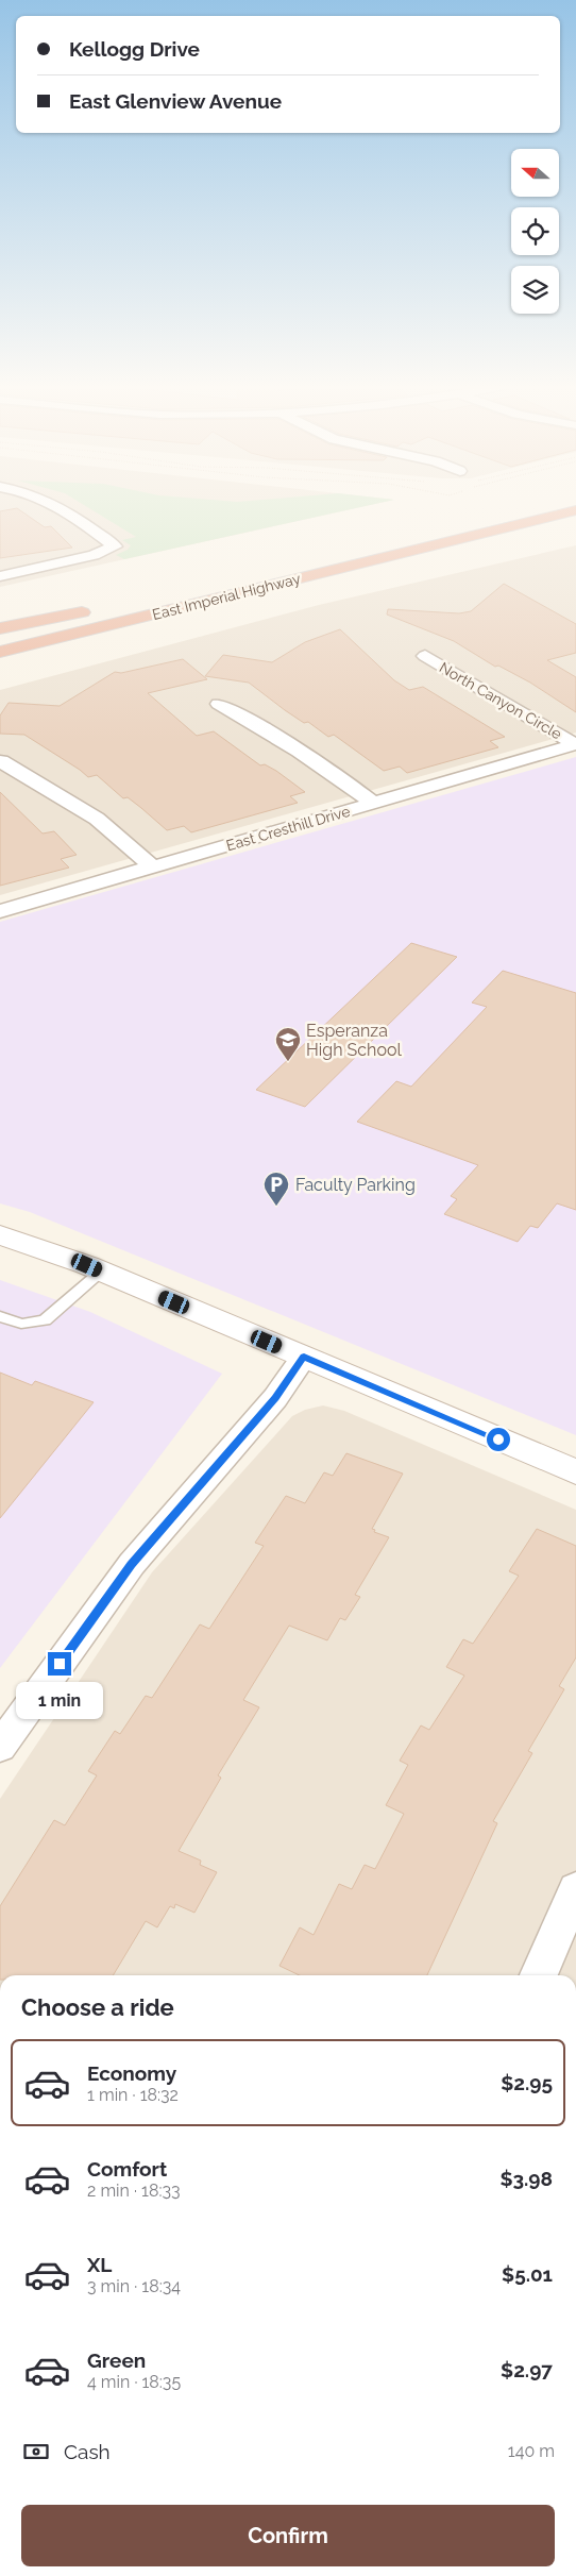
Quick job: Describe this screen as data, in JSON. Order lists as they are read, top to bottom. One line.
{"streets":{"highway":["East Imperial Highway"],"street":["North Canyon Circle","East Cresthill Drive"]},"crossings":[["North Canyon Circle","East Cresthill Drive"]],"places":{"school or university":["Esperanza High School"],"parking":["Faculty Parking"]},"north":"left","page":{"banner":["Kellogg Drive","East Glenview Avenue"],"bubble":"1 min","heading":"Choose a ride","list":[{"name":"Economy","note":"1 min · 18:32","value":"$2.95"},{"name":"Comfort","note":"2 min · 18:33","value":"$3.98"},{"name":"XL","note":"3 min · 18:34","value":"$5.01"},{"name":"Green","note":"4 min · 18:35","value":"$2.97"}],"pay":["Cash","140 m"],"buttons":"Confirm"}}
